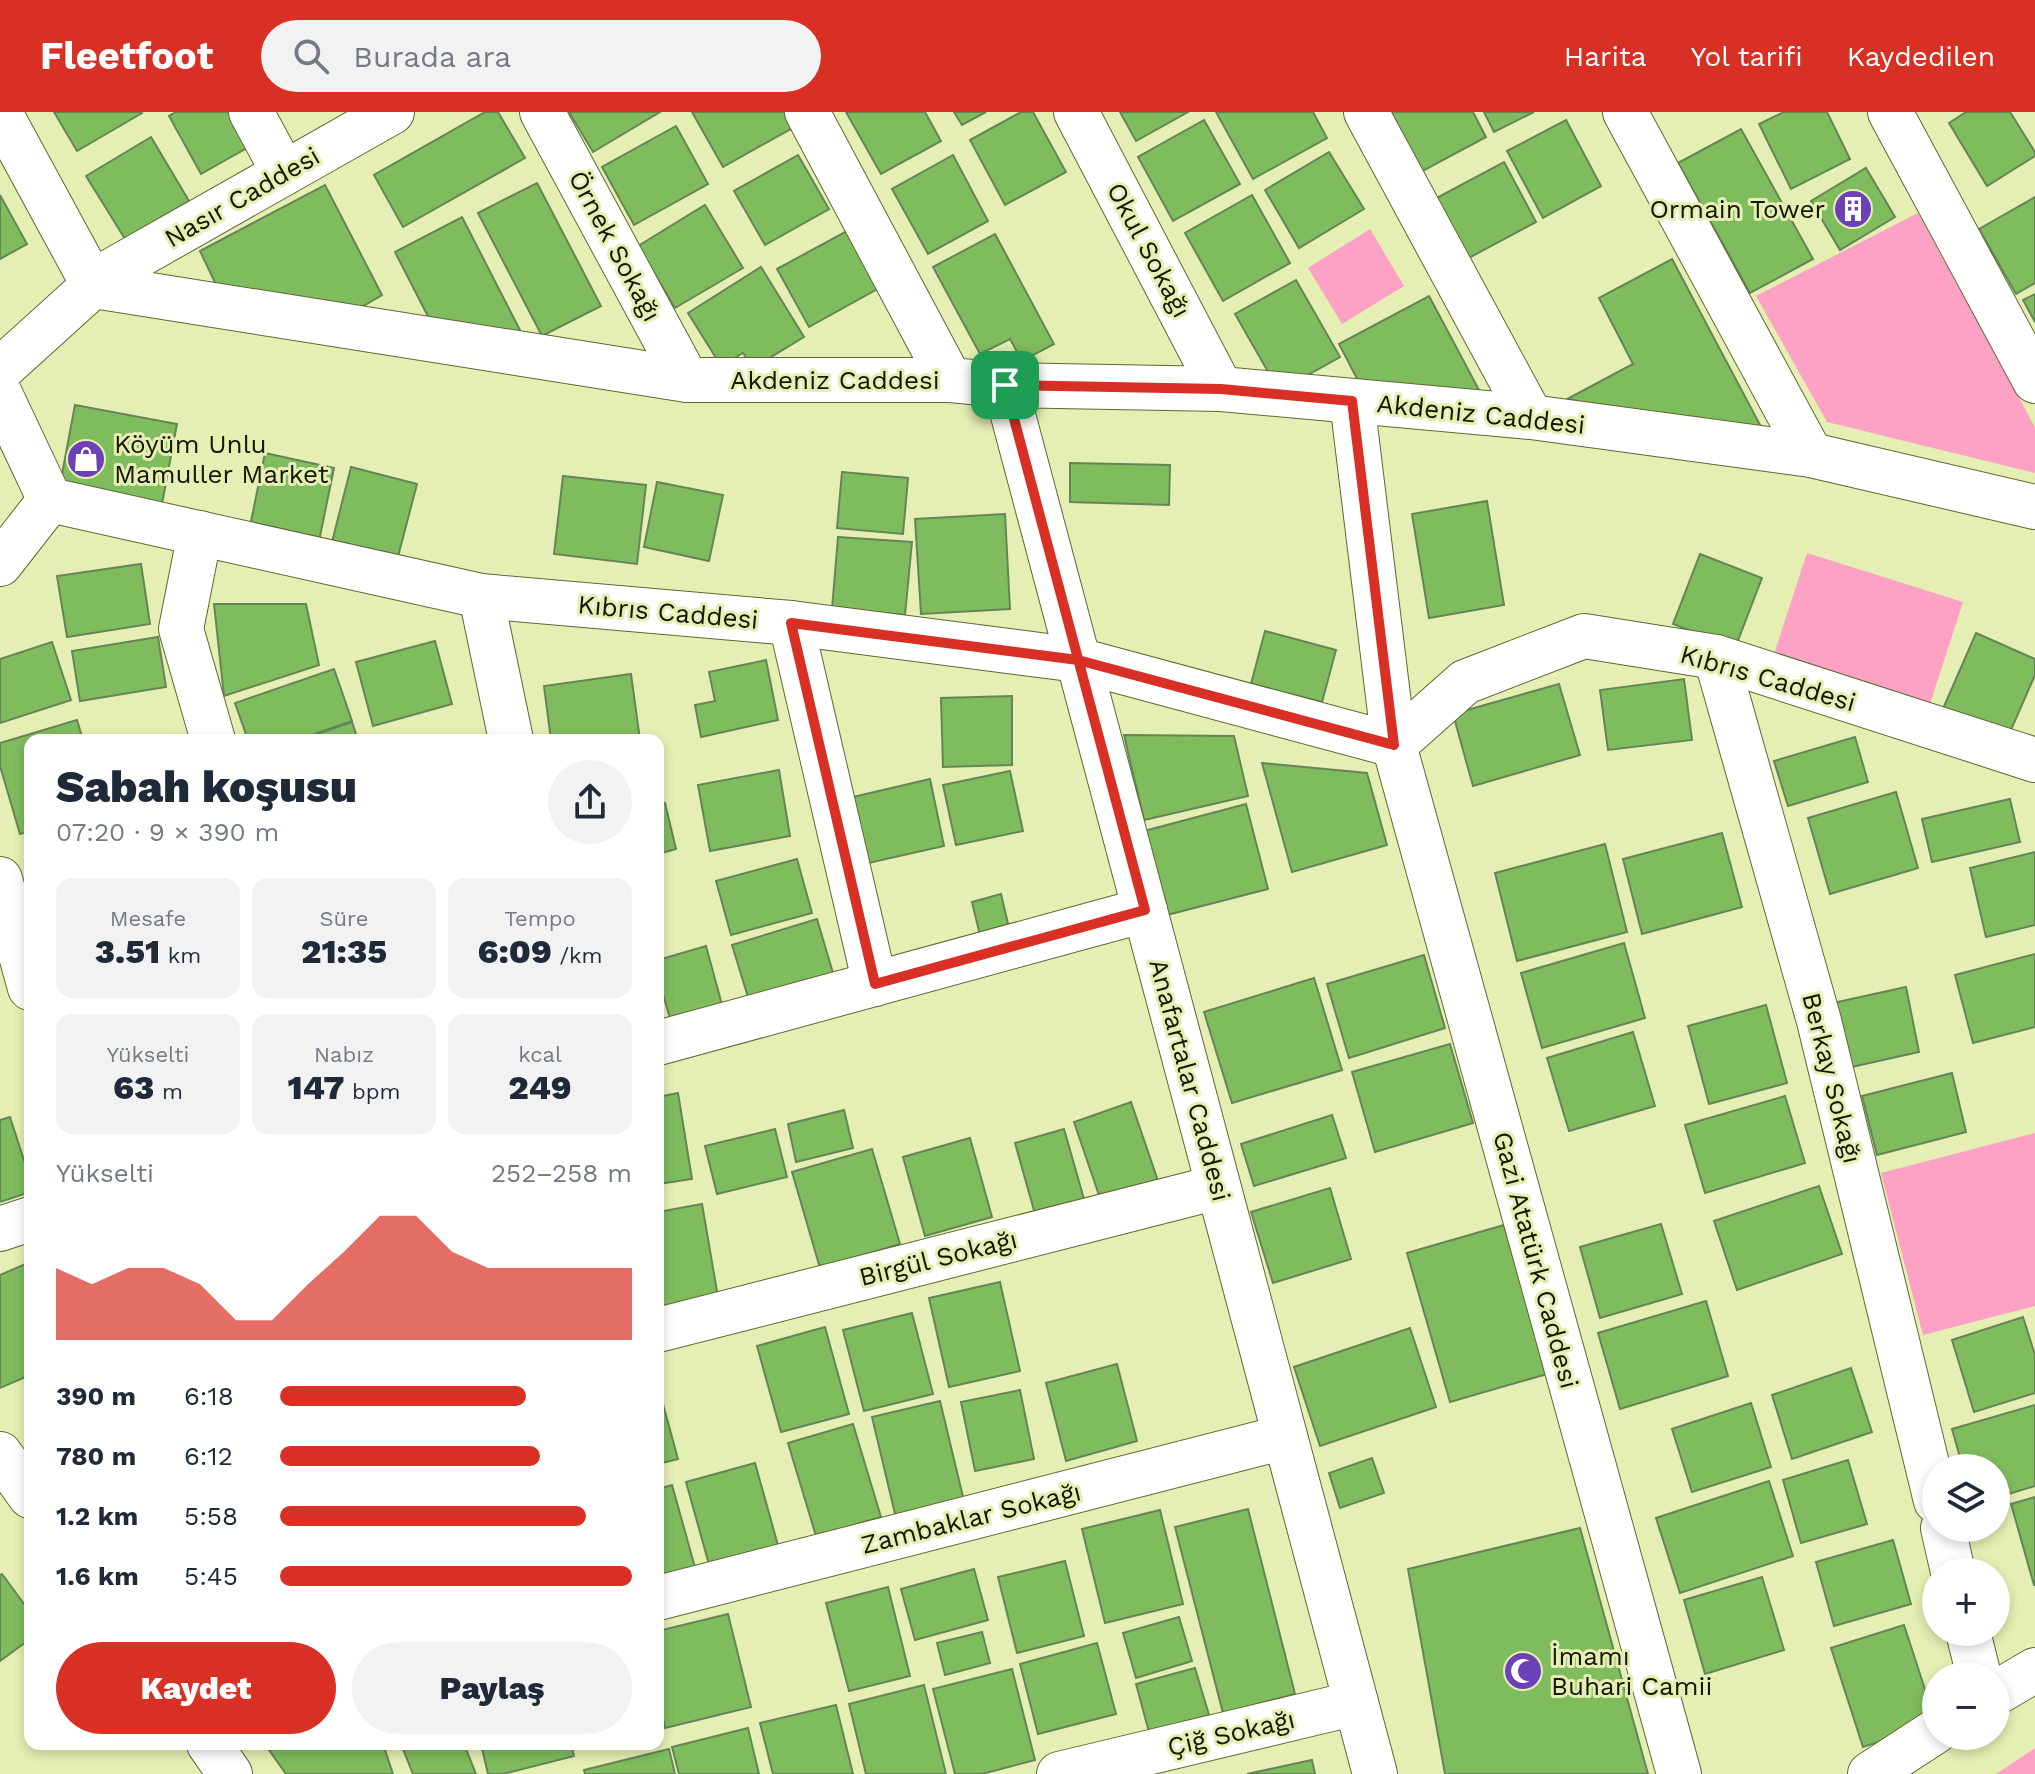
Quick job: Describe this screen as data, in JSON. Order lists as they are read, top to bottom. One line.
{"streets":{"street":["Nasır Caddesi","Örnek Sokağı","Okul Sokağı","Akdeniz Caddesi","Kıbrıs Caddesi","Berkay Sokağı","Anafartalar Caddesi","Birgül Sokağı","Gazi Atatürk Caddesi","Zambaklar Sokağı","Çiğ Sokağı"]},"crossings":[["Nasır Caddesi","Akdeniz Caddesi"],["Örnek Sokağı","Akdeniz Caddesi"],["Okul Sokağı","Akdeniz Caddesi"],["Akdeniz Caddesi","Anafartalar Caddesi"],["Akdeniz Caddesi","Gazi Atatürk Caddesi"],["Kıbrıs Caddesi","Berkay Sokağı"],["Kıbrıs Caddesi","Anafartalar Caddesi"],["Kıbrıs Caddesi","Gazi Atatürk Caddesi"],["Anafartalar Caddesi","Birgül Sokağı"],["Anafartalar Caddesi","Zambaklar Sokağı"],["Anafartalar Caddesi","Çiğ Sokağı"]],"places":{"building":["Ormain Tower"],"shop":["Köyüm Unlu Mamuller Market"],"mosque":["İmamı Buhari Camii"]},"page":{"header":"Fleetfoot","search":"Burada ara","nav":["Harita","Yol tarifi","Kaydedilen"],"heading":["Sabah koşusu","07:20 · 9 × 390 m"],"stats":[["Mesafe","3.51 km"],["Süre","21:35"],["Tempo","6:09 /km"],["Yükselti","63 m"],["Nabız","147 bpm"],["kcal","249"]],"chart":["Yükselti","252–258 m"],"list":[{"name":"390 m","note":"6:18"},{"name":"780 m","note":"6:12"},{"name":"1.2 km","note":"5:58"},{"name":"1.6 km","note":"5:45"}],"map_buttons":["+","−"],"buttons":["Kaydet","Paylaş"]}}
